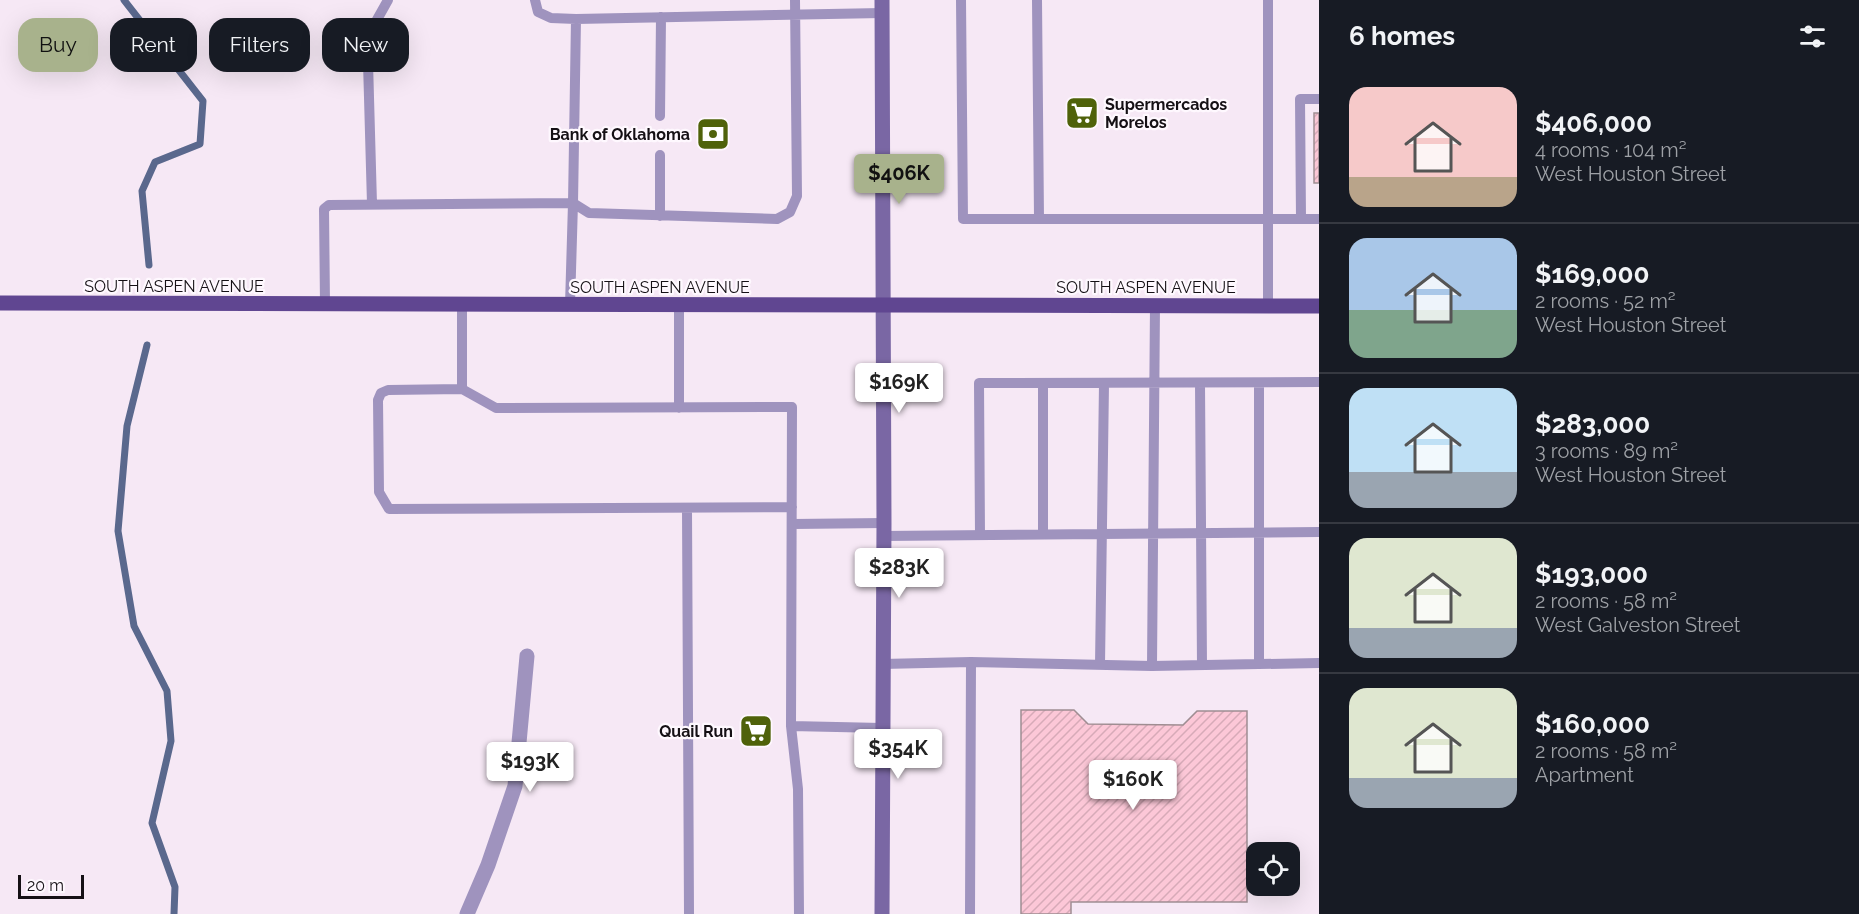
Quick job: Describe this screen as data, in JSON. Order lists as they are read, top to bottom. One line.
{"streets":{"main road":["SOUTH ASPEN AVENUE"]},"places":{"supermarket":["Supermercados Morelos","Quail Run"],"bank":["Bank of Oklahoma"]},"scale_bar":"20 m","page":{"heading":"6 homes","chip":["Buy","Rent","Filters","New"],"list":[{"name":"$406,000","note":"4 rooms · 104 m² · West Houston Street"},{"name":"$169,000","note":"2 rooms · 52 m² · West Houston Street"},{"name":"$283,000","note":"3 rooms · 89 m² · West Houston Street"},{"name":"$193,000","note":"2 rooms · 58 m² · West Galveston Street"},{"name":"$160,000","note":"2 rooms · 58 m² · Apartment"}],"price":["$406K","$169K","$283K","$354K","$193K","$160K"],"scale":"20 m"}}
